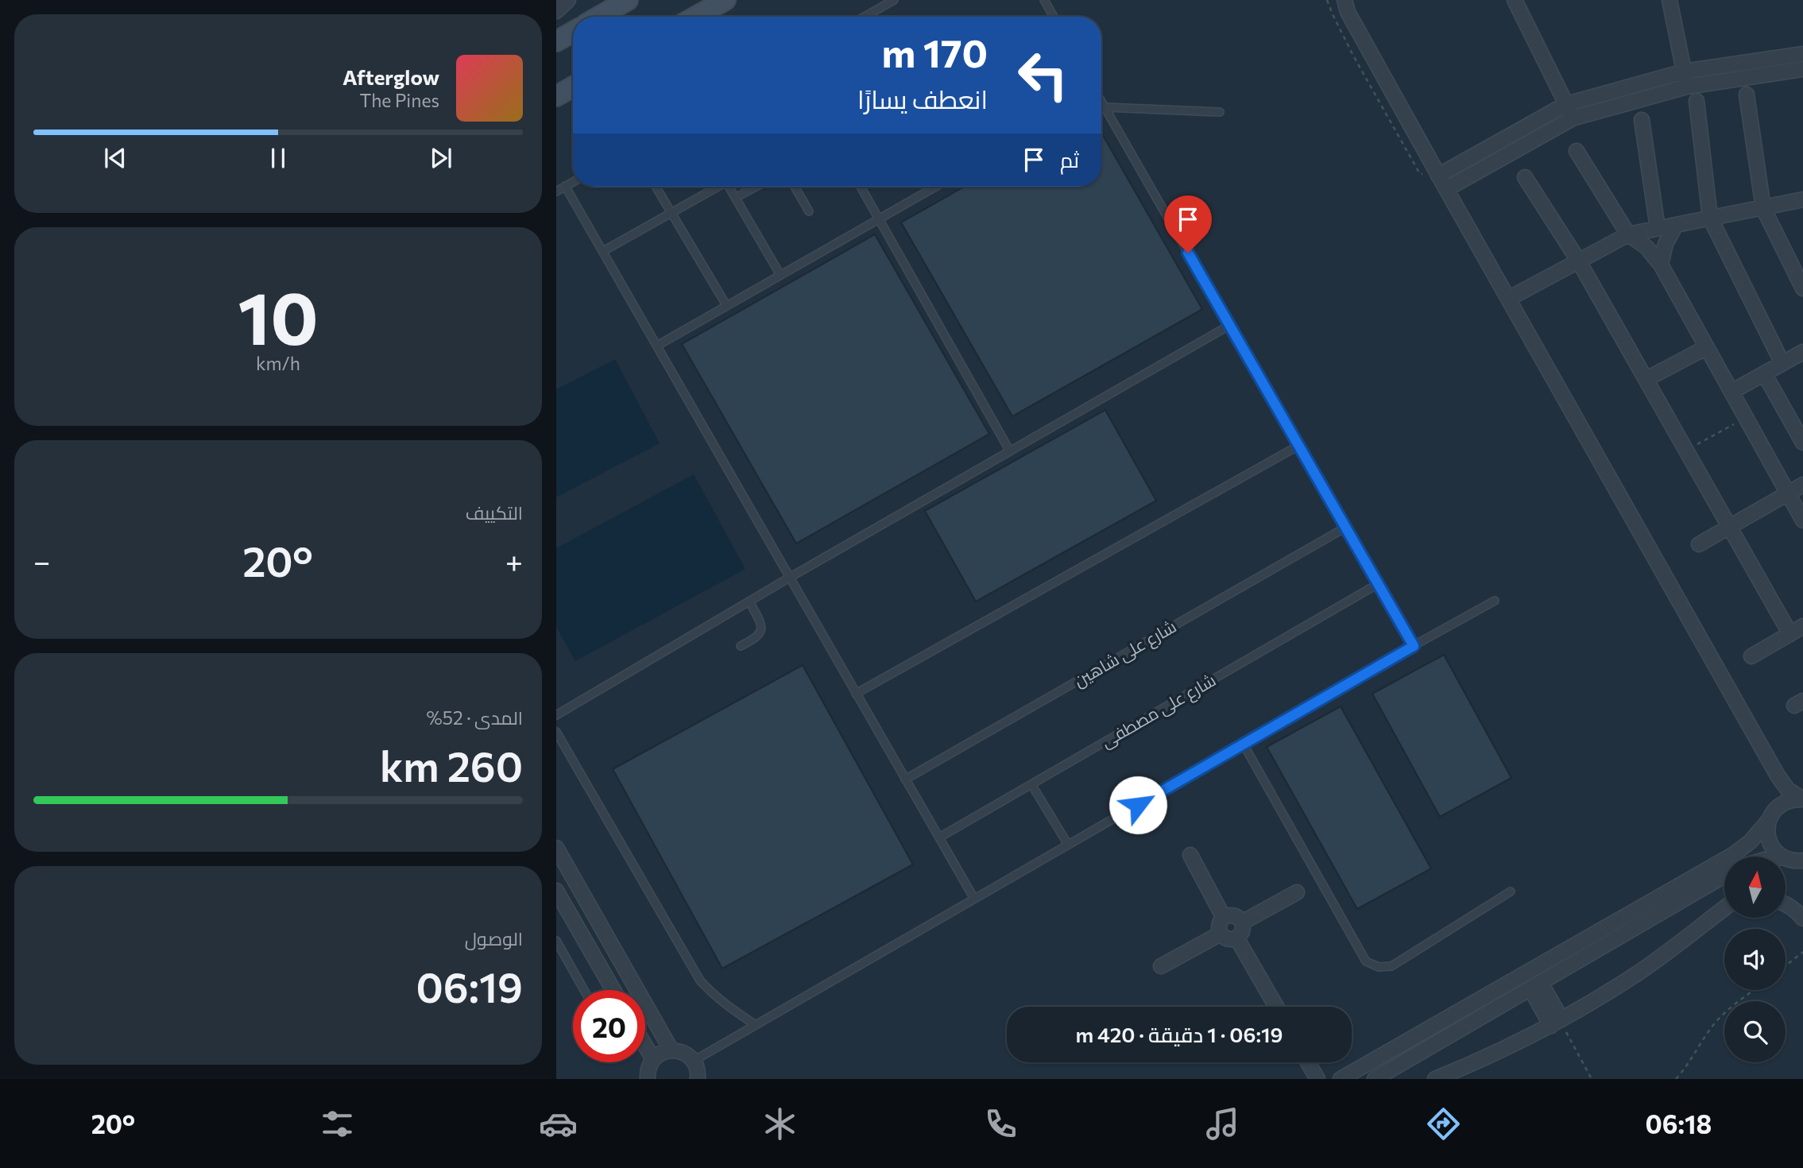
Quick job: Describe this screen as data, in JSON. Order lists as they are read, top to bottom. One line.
{"streets":{"lane":["شارع على شاهين","شارع على مصطفى"]},"north":"top","page":{"turn":["170 m","انعطف يسارًا"],"song":["Afterglow","The Pines"],"then":"ثم","tile":[["10","km/h"],"التكييف",["المدى · 52%","260 km"],["الوصول","06:19"]],"heat":["−","20°","+"],"limit":"20","trip":"06:19 · 1 دقيقة · 420 m","tabs":["06:18","20°"]}}
